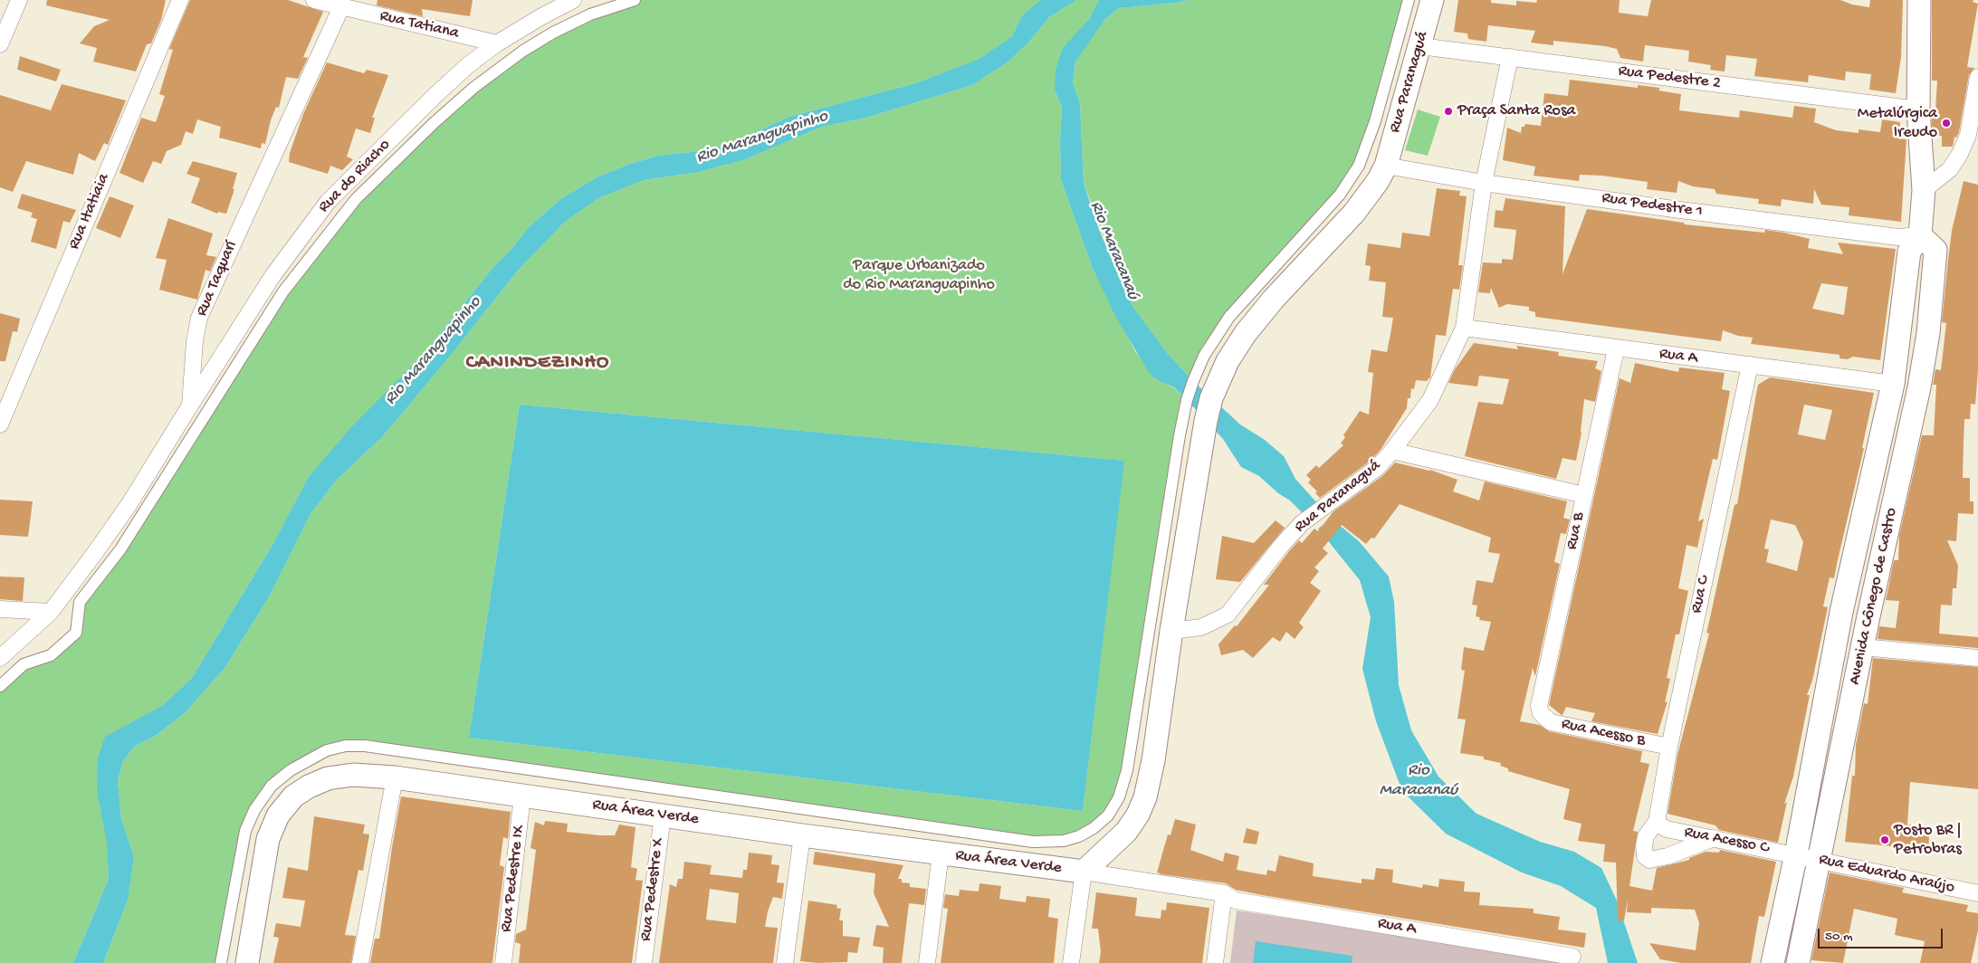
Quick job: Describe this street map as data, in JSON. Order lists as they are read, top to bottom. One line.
{"streets":{"main road":["Rua Paranaguá","Avenida Cônego de Castro","Rua Área Verde"],"street":["Rua Tatiana","Rua Pedestre 2","Rua do Riacho","Rua Pedestre 1","Rua Itatiaia","Rua Taquarí","Rua A","Rua B","Rua C","Rua Acesso B","Rua Acesso C","Rua Eduardo Araújo","Rua Pedestre IX","Rua Pedestre X"]},"crossings":[["Rua Tatiana","Rua do Riacho"],["Rua Tatiana","Rua Taquarí"],["Rua Pedestre 2","Rua Paranaguá"],["Rua Pedestre 2","Avenida Cônego de Castro"],["Rua Paranaguá","Rua Pedestre 1"],["Rua Paranaguá","Rua A"],["Rua do Riacho","Rua Taquarí"],["Rua Pedestre 1","Avenida Cônego de Castro"],["Rua A","Rua B"],["Rua A","Rua C"],["Rua A","Avenida Cônego de Castro"],["Rua A","Rua Área Verde"],["Rua B","Rua Acesso B"],["Rua C","Rua Acesso B"],["Rua C","Rua Acesso C"],["Avenida Cônego de Castro","Rua Acesso C"],["Avenida Cônego de Castro","Rua Eduardo Araújo"],["Rua Área Verde","Rua Pedestre IX"],["Rua Área Verde","Rua Pedestre X"],["Rua Acesso C","Rua Eduardo Araújo"]],"districts":["CANINDEZINHO"],"water":["Rio Maranguapinho","Rio Maracanaú"],"parks":["Parque Urbanizado do Rio Maranguapinho"],"places":["Praça Santa Rosa","Metalúrgica Ireudo","Posto BR | Petrobras"],"scale_bar":"50 m"}
